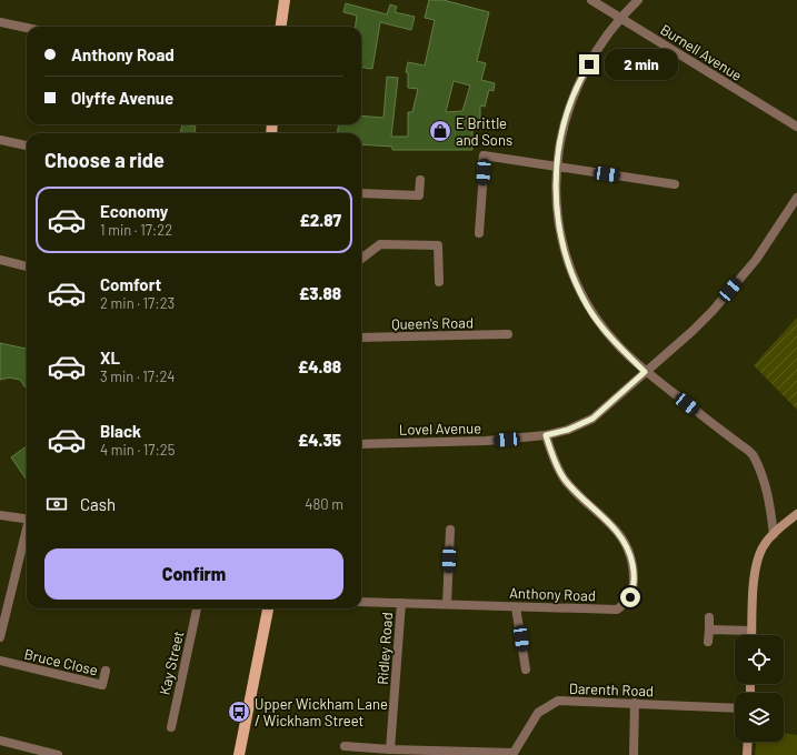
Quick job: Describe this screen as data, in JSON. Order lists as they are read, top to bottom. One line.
{"streets":{"street":["Burnell Avenue","Queen's Road","Lovel Avenue","Anthony Road","Ridley Road","Bruce Close","Kay Street","Darenth Road"]},"crossings":[["Lovel Avenue","Anthony Road"],["Anthony Road","Ridley Road"],["Ridley Road","Darenth Road"]],"places":{"shop":["E Brittle and Sons"],"bus stop":["Upper Wickham Lane / Wickham Street"]},"page":{"banner":["Anthony Road","Olyffe Avenue"],"bubble":"2 min","heading":"Choose a ride","list":[{"name":"Economy","note":"1 min · 17:22","value":"£2.87"},{"name":"Comfort","note":"2 min · 17:23","value":"£3.88"},{"name":"XL","note":"3 min · 17:24","value":"£4.88"},{"name":"Black","note":"4 min · 17:25","value":"£4.35"}],"pay":["Cash","480 m"],"buttons":"Confirm"}}
